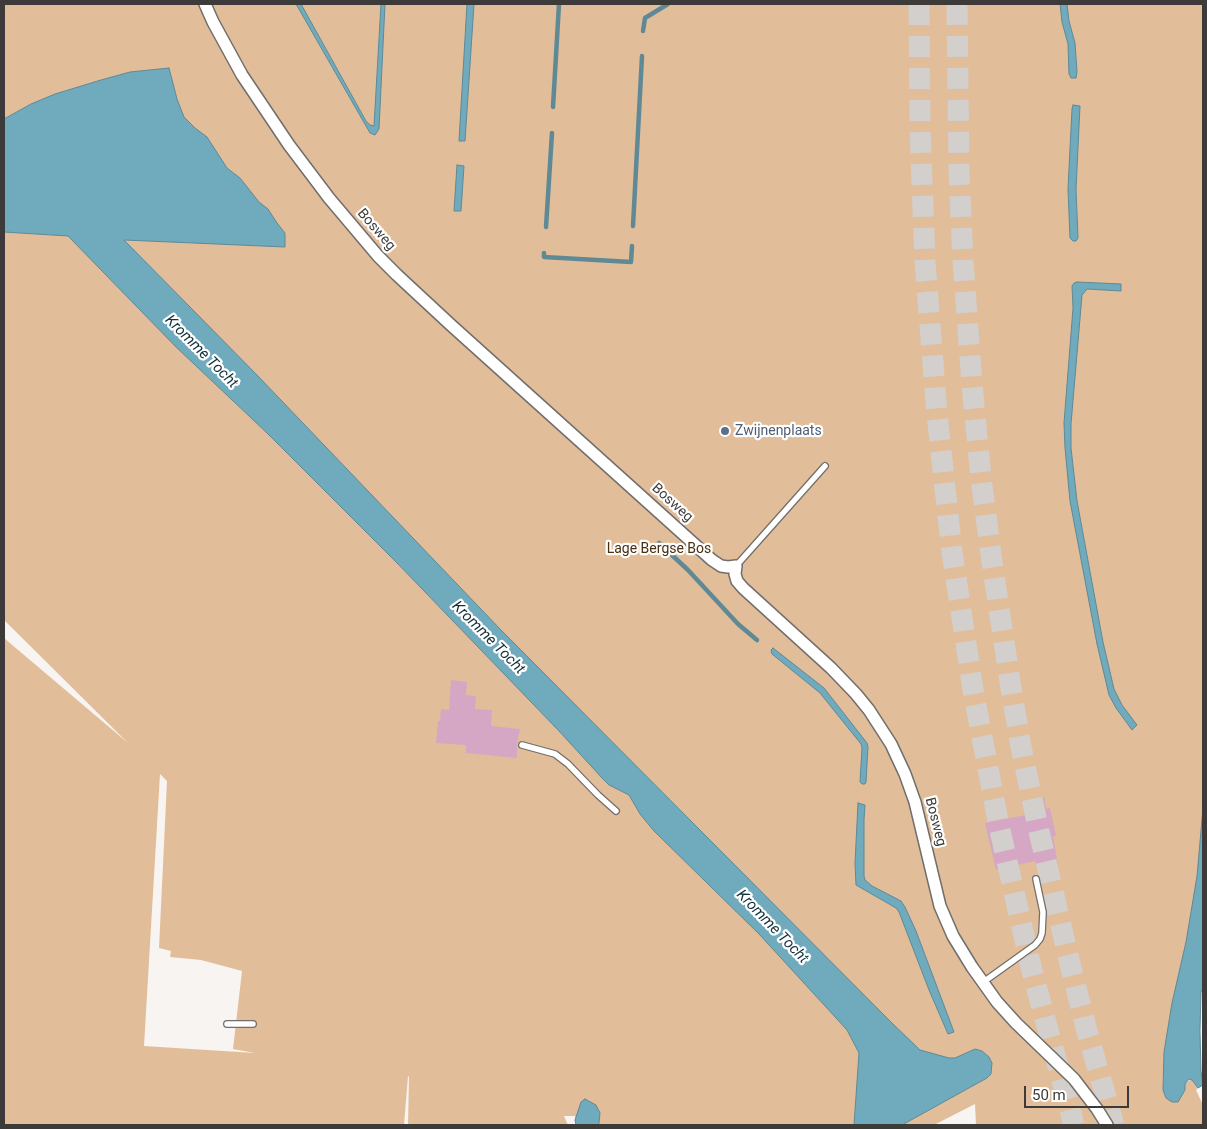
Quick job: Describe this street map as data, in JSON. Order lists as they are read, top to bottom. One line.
{"streets":{"street":["Bosweg"]},"water":["Kromme Tocht"],"parks":["Lage Bergse Bos"],"places":["Zwijnenplaats"],"scale_bar":"50 m"}
